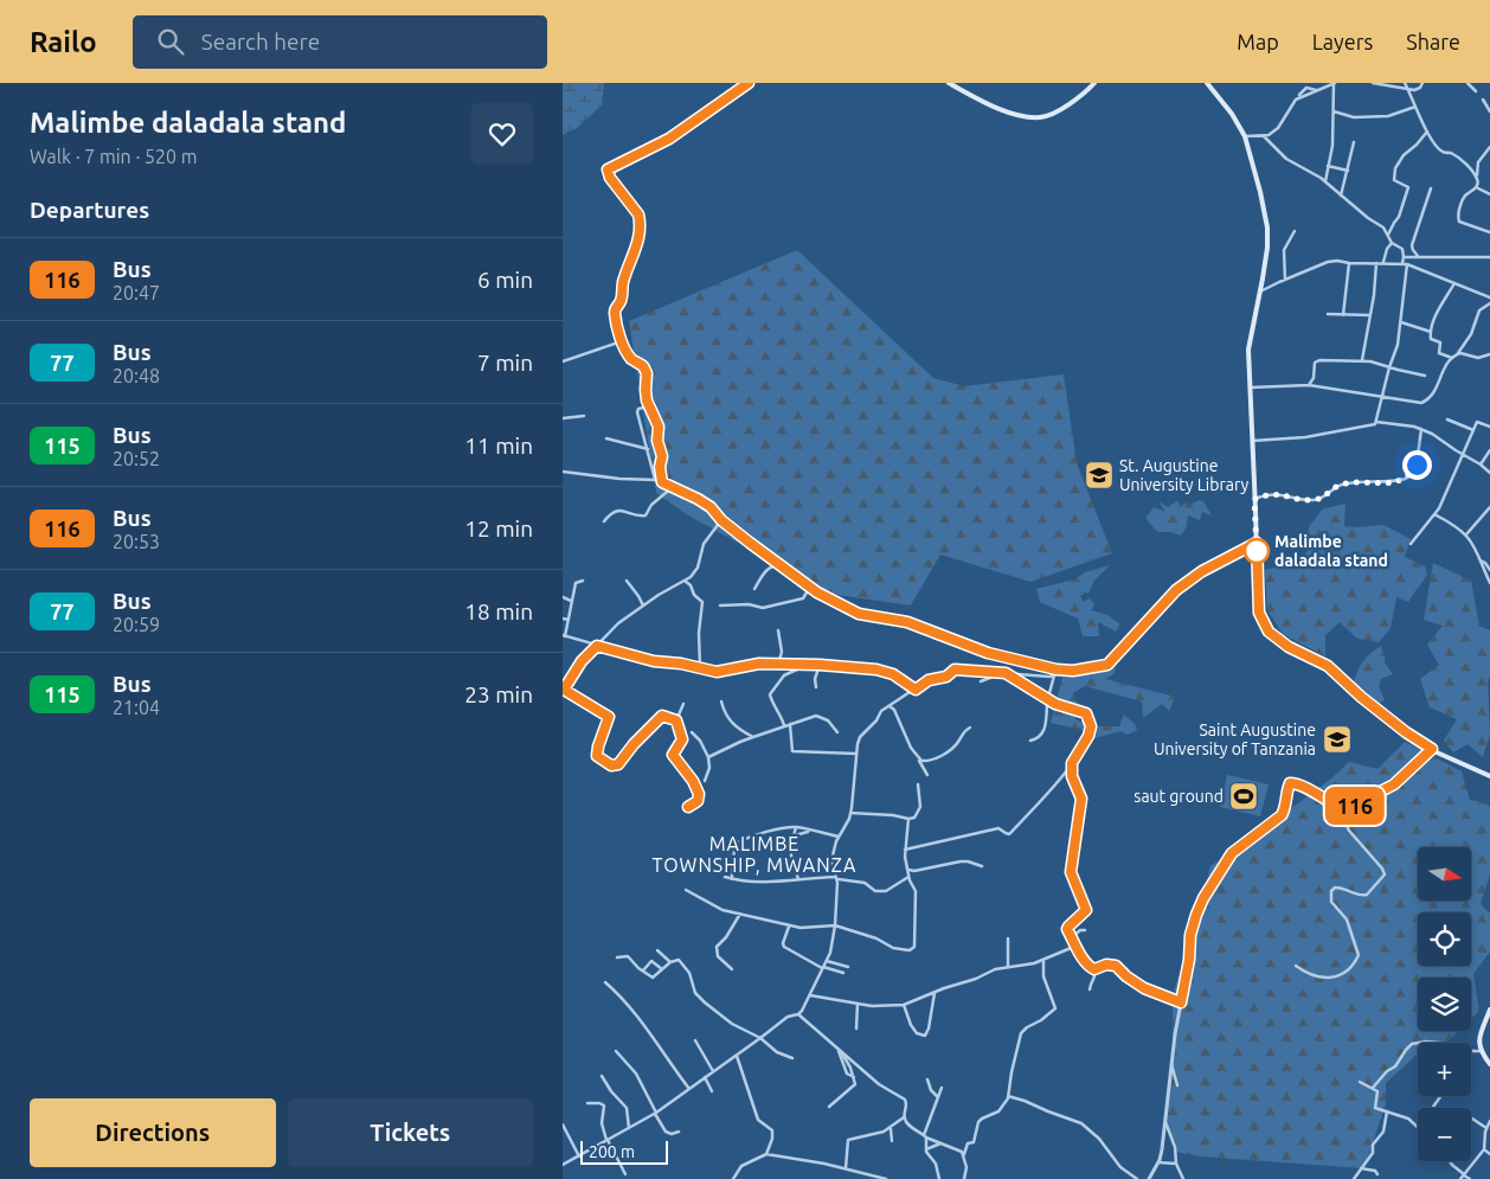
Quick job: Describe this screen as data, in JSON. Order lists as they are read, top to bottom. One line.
{"districts":["MALIMBE TOWNSHIP, MWANZA"],"places":{"school or university":["St. Augustine University Library","Saint Augustine University of Tanzania"],"other":["Malimbe daladala stand"],"sports":["saut ground"]},"lines":["bus line 116"],"scale_bar":"200 m","north":"right","page":{"header":"Railo","search":"Search here","nav":["Map","Layers","Share"],"heading":[["Malimbe daladala stand","Walk · 7 min · 520 m"],"Departures"],"on_map":"116","list":[{"mark":"116","name":"Bus","note":"20:47","value":"6 min"},{"mark":"77","name":"Bus","note":"20:48","value":"7 min"},{"mark":"115","name":"Bus","note":"20:52","value":"11 min"},{"mark":"116","name":"Bus","note":"20:53","value":"12 min"},{"mark":"77","name":"Bus","note":"20:59","value":"18 min"},{"mark":"115","name":"Bus","note":"21:04","value":"23 min"}],"map_buttons":["+","−"],"buttons":["Directions","Tickets"],"scale":"200 m"}}
